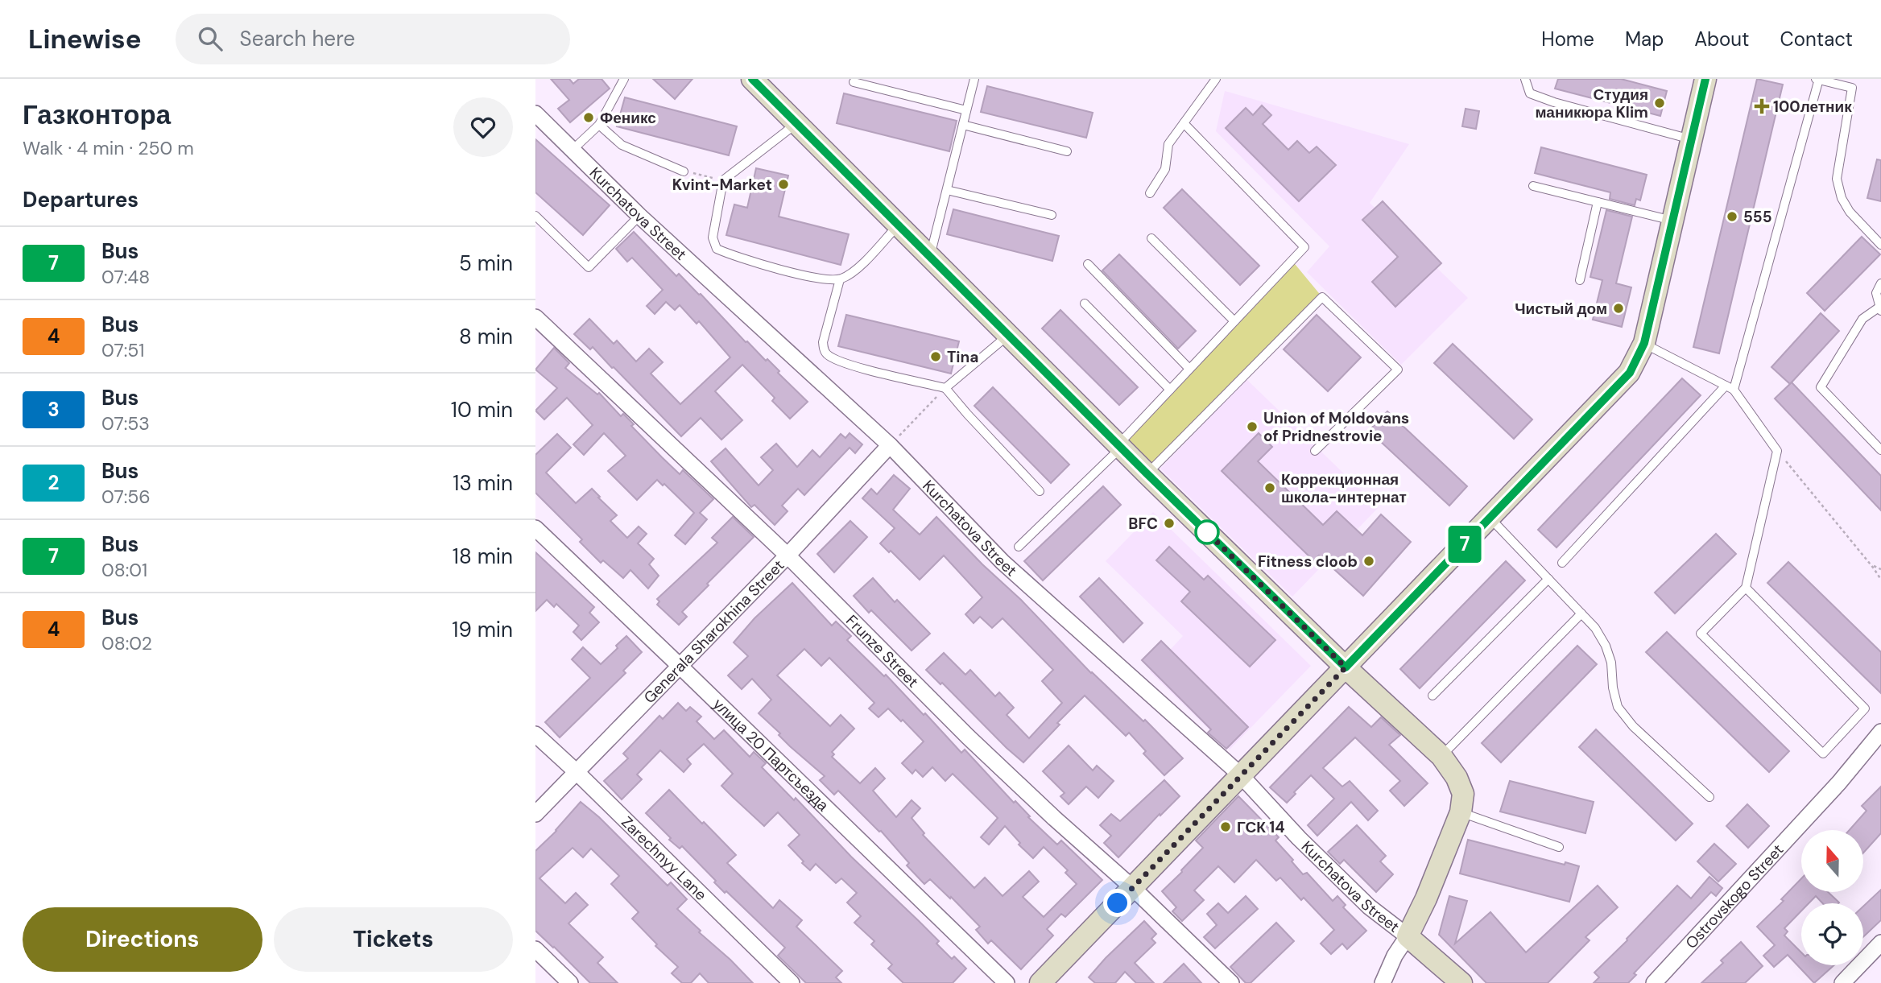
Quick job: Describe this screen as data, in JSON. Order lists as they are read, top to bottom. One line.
{"streets":{"street":["Kurchatova Street","Generala Sharokhina Street","Frunze Street","улица 20 Партсъезда","Zarechnyy Lane","Ostrovskogo Street"]},"crossings":[["Kurchatova Street","Generala Sharokhina Street"],["Generala Sharokhina Street","Frunze Street"],["Generala Sharokhina Street","улица 20 Партсъезда"],["Generala Sharokhina Street","Zarechnyy Lane"]],"places":{"other":["Студия маникюра Klim","Феникс","Kvint-Market","555","Чистый дом","Tina","Union of Moldovans of Pridnestrovie","Коррекционная школа-интернат","BFC","Fitness cloob","ГСК 14"],"health":["100летник"]},"lines":["bus line 7"],"north":"top","page":{"header":"Linewise","search":"Search here","nav":["Home","Map","About","Contact"],"heading":[["Газконтора","Walk · 4 min · 250 m"],"Departures"],"on_map":"7","list":[{"mark":"7","name":"Bus","note":"07:48","value":"5 min"},{"mark":"4","name":"Bus","note":"07:51","value":"8 min"},{"mark":"3","name":"Bus","note":"07:53","value":"10 min"},{"mark":"2","name":"Bus","note":"07:56","value":"13 min"},{"mark":"7","name":"Bus","note":"08:01","value":"18 min"},{"mark":"4","name":"Bus","note":"08:02","value":"19 min"}],"buttons":["Directions","Tickets"]}}
